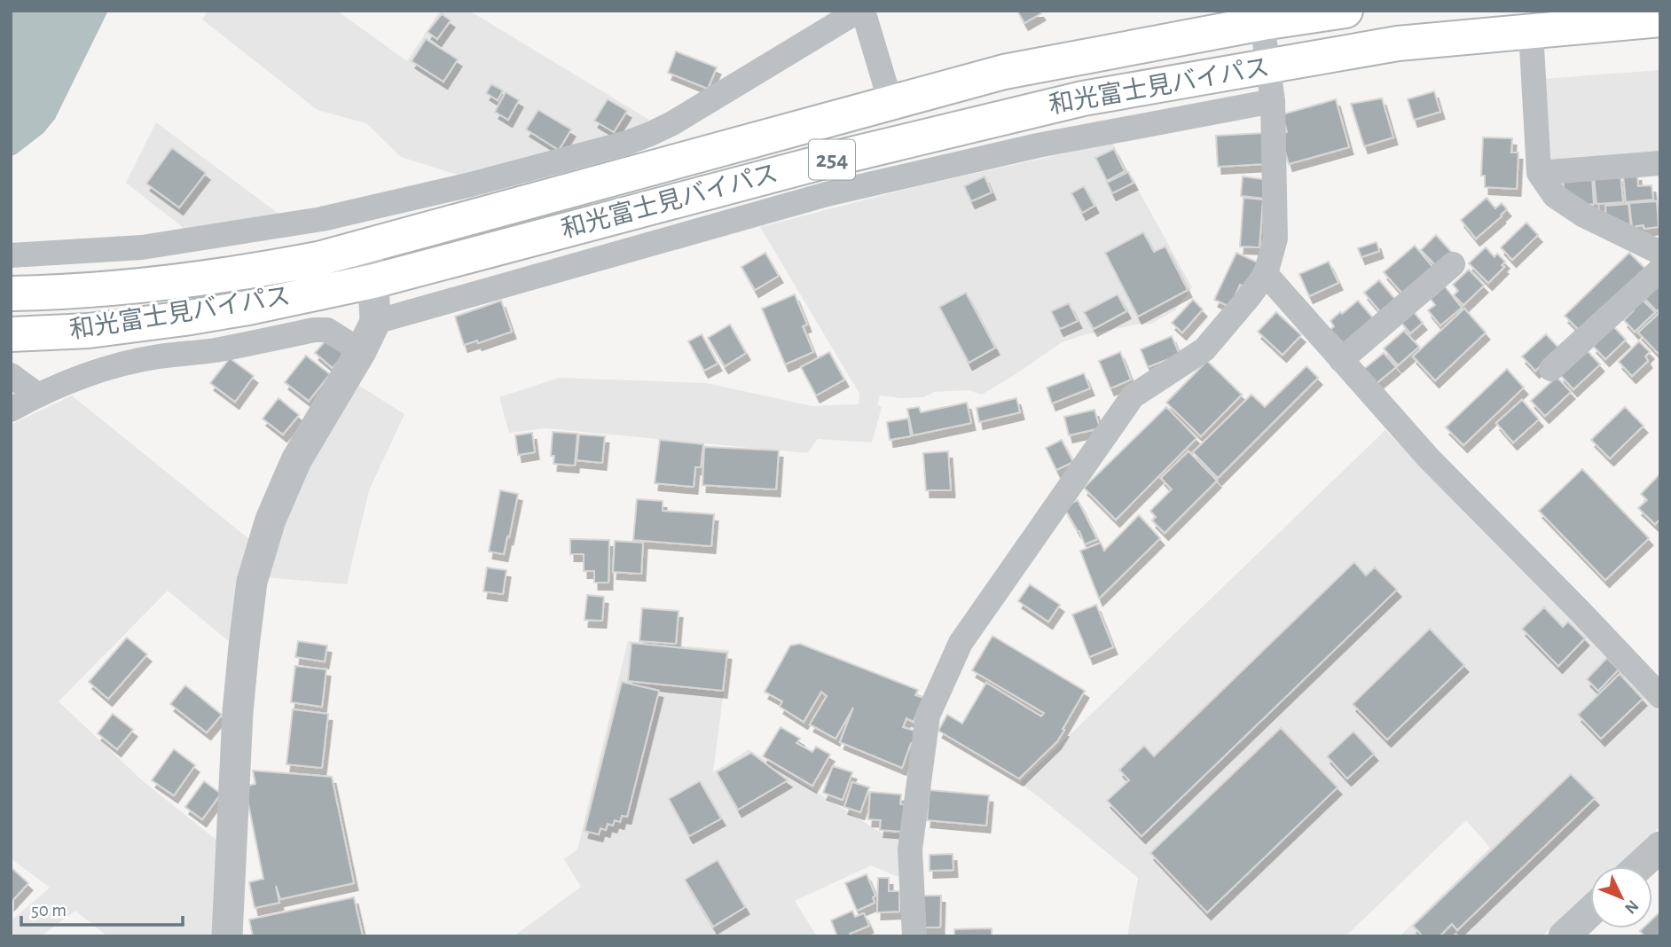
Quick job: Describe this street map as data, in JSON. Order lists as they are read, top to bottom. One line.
{"streets":{"highway":["和光富士見バイパス","254"]},"scale_bar":"50 m","north":"bottom right"}
